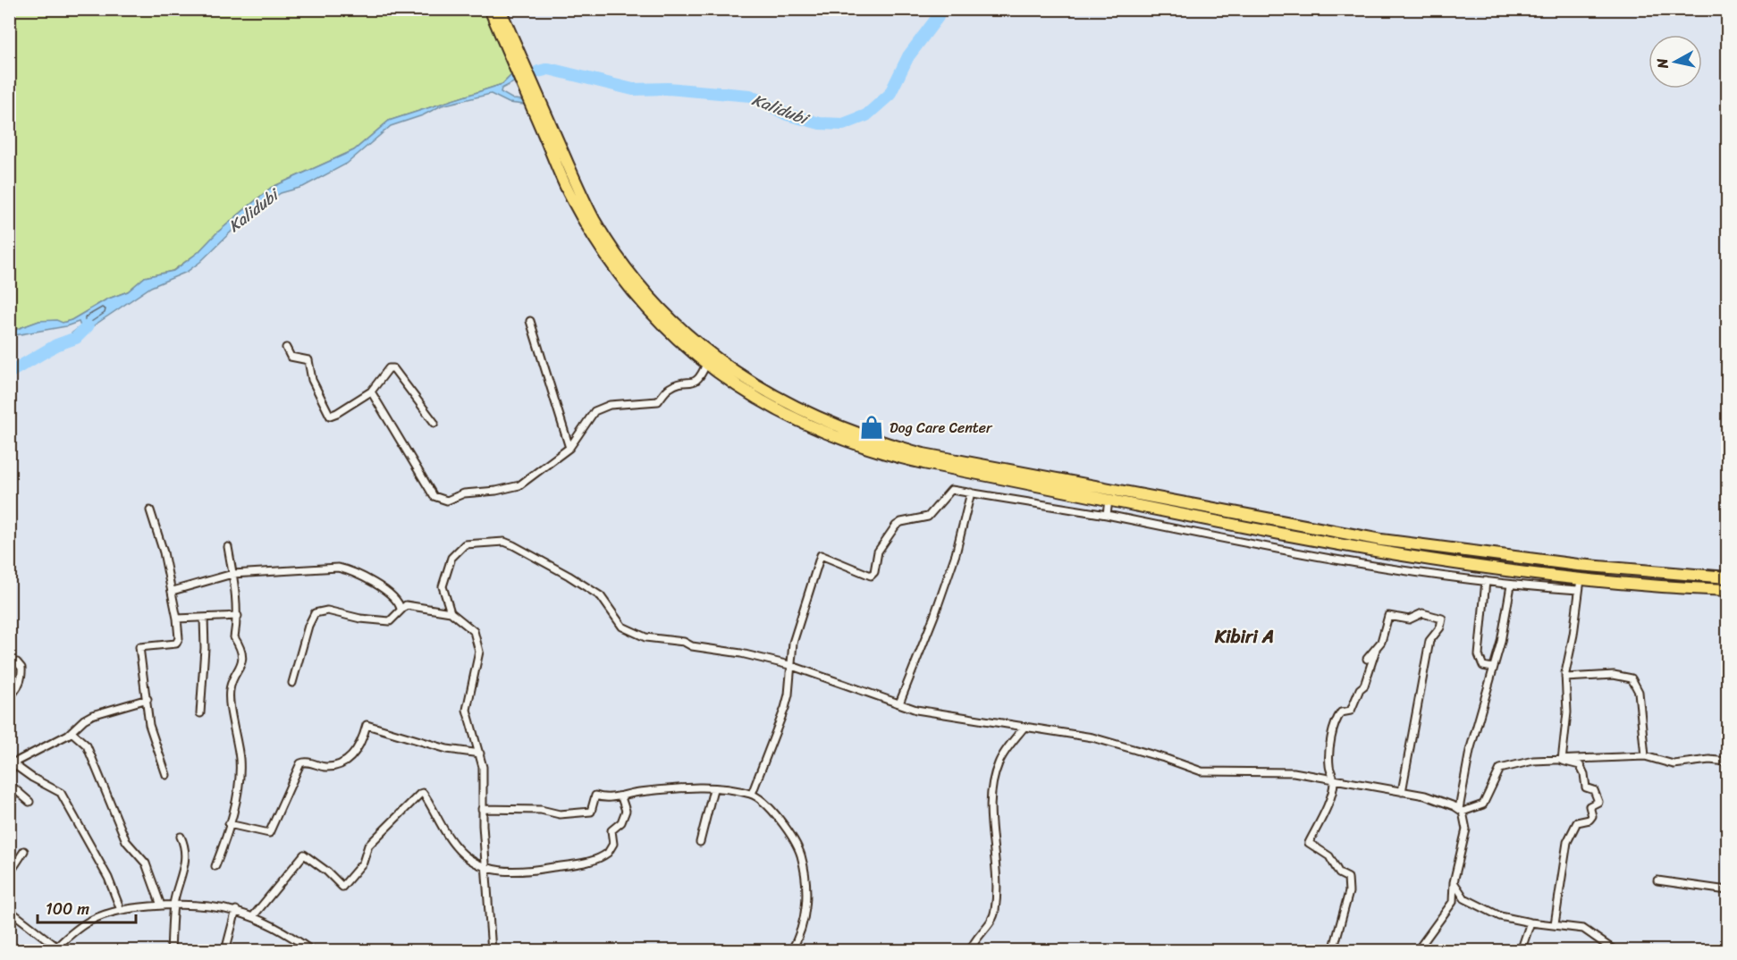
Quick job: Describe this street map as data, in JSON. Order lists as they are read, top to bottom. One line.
{"districts":["Kibiri A"],"water":["Kalidubi"],"places":{"shop":["Dog Care Center"]},"scale_bar":"100 m","north":"left"}
